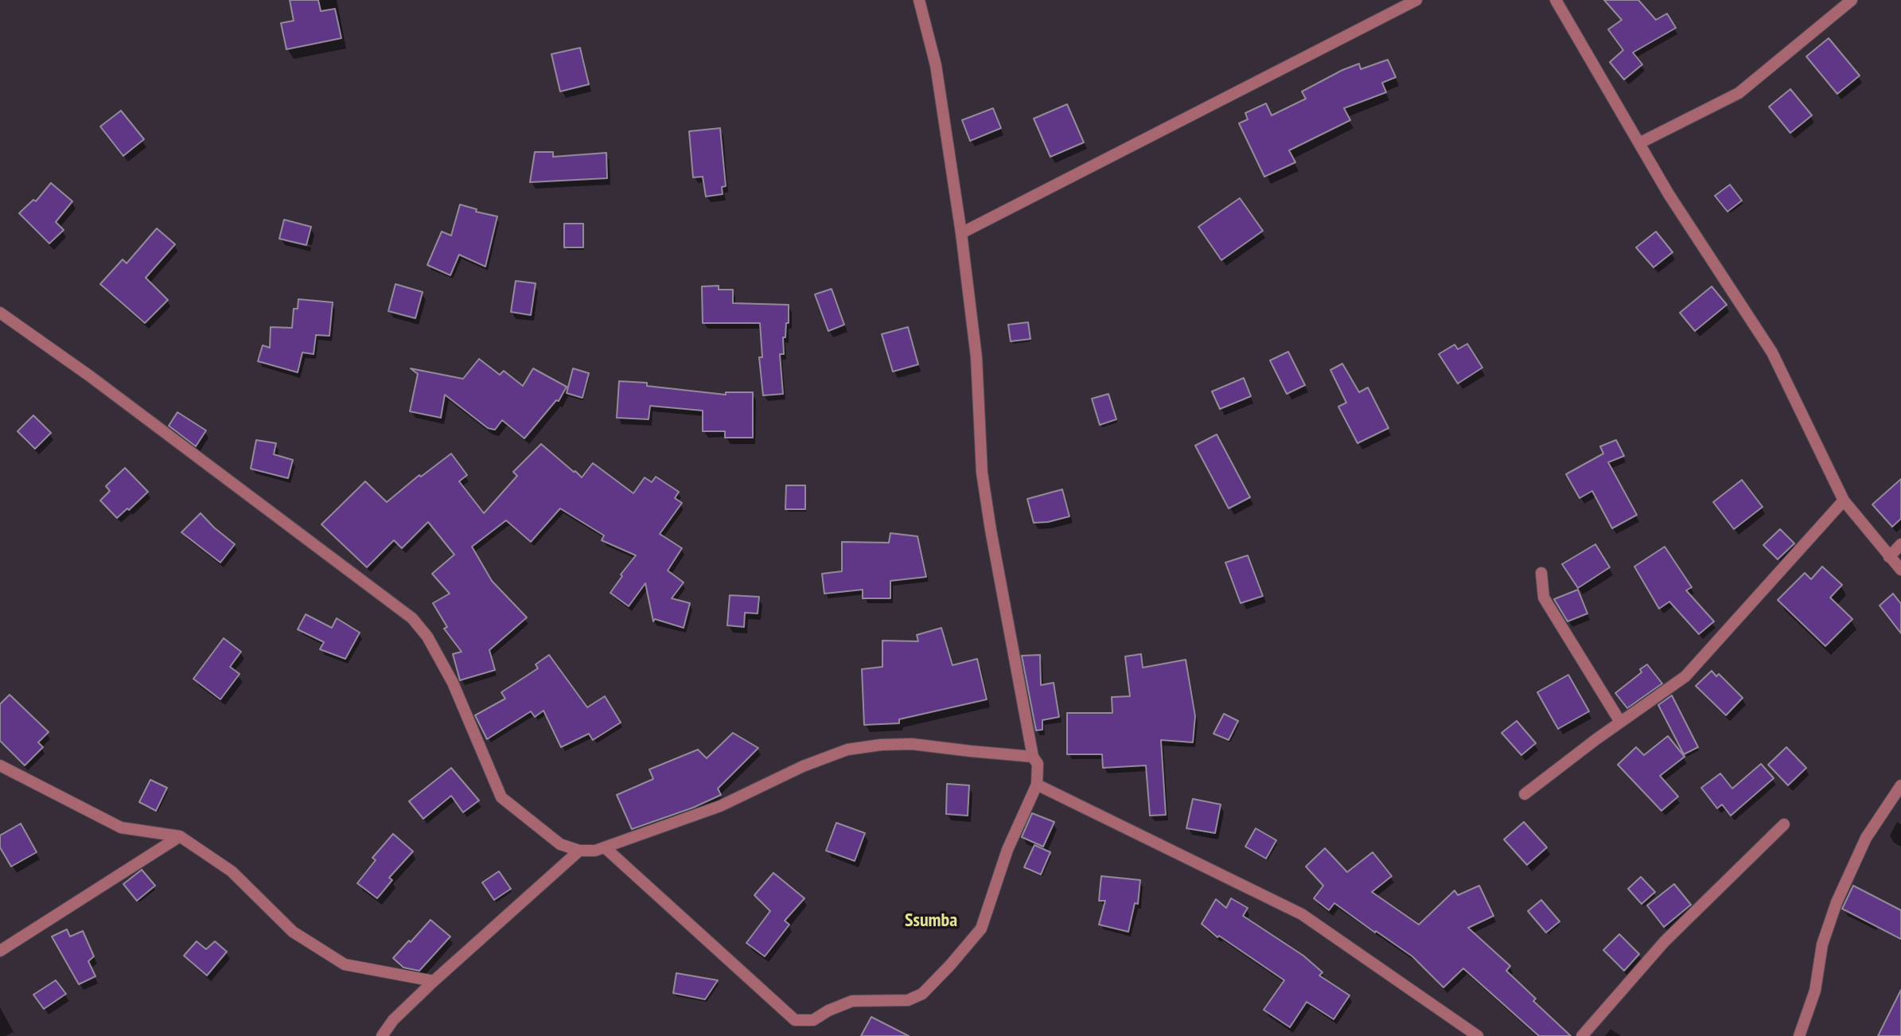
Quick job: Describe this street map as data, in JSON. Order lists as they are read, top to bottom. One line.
{"districts":["Ssumba"]}
